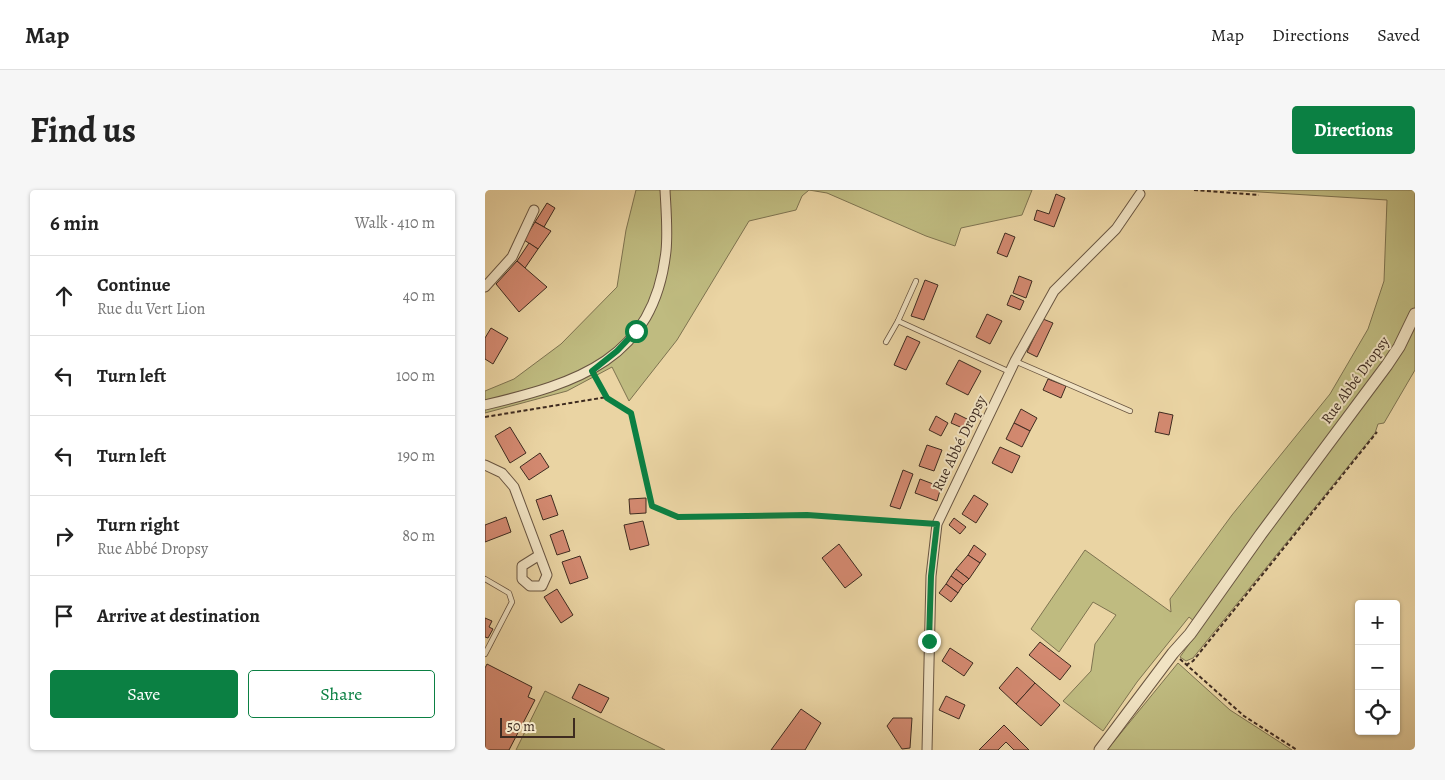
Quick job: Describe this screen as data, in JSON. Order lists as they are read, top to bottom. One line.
{"streets":{"street":["Rue Abbé Dropsy"]},"scale_bar":"50 m","page":{"header":"Map","nav":["Map","Directions","Saved"],"title":"Find us","buttons":["Directions",["Save","Share"]],"heading":["6 min","Walk · 410 m"],"list":[["Continue","Rue du Vert Lion","40 m"],["Turn left","100 m"],["Turn left","190 m"],["Turn right","Rue Abbé Dropsy","80 m"],"Arrive at destination"],"map_buttons":["+","−"],"scale":"50 m"}}
